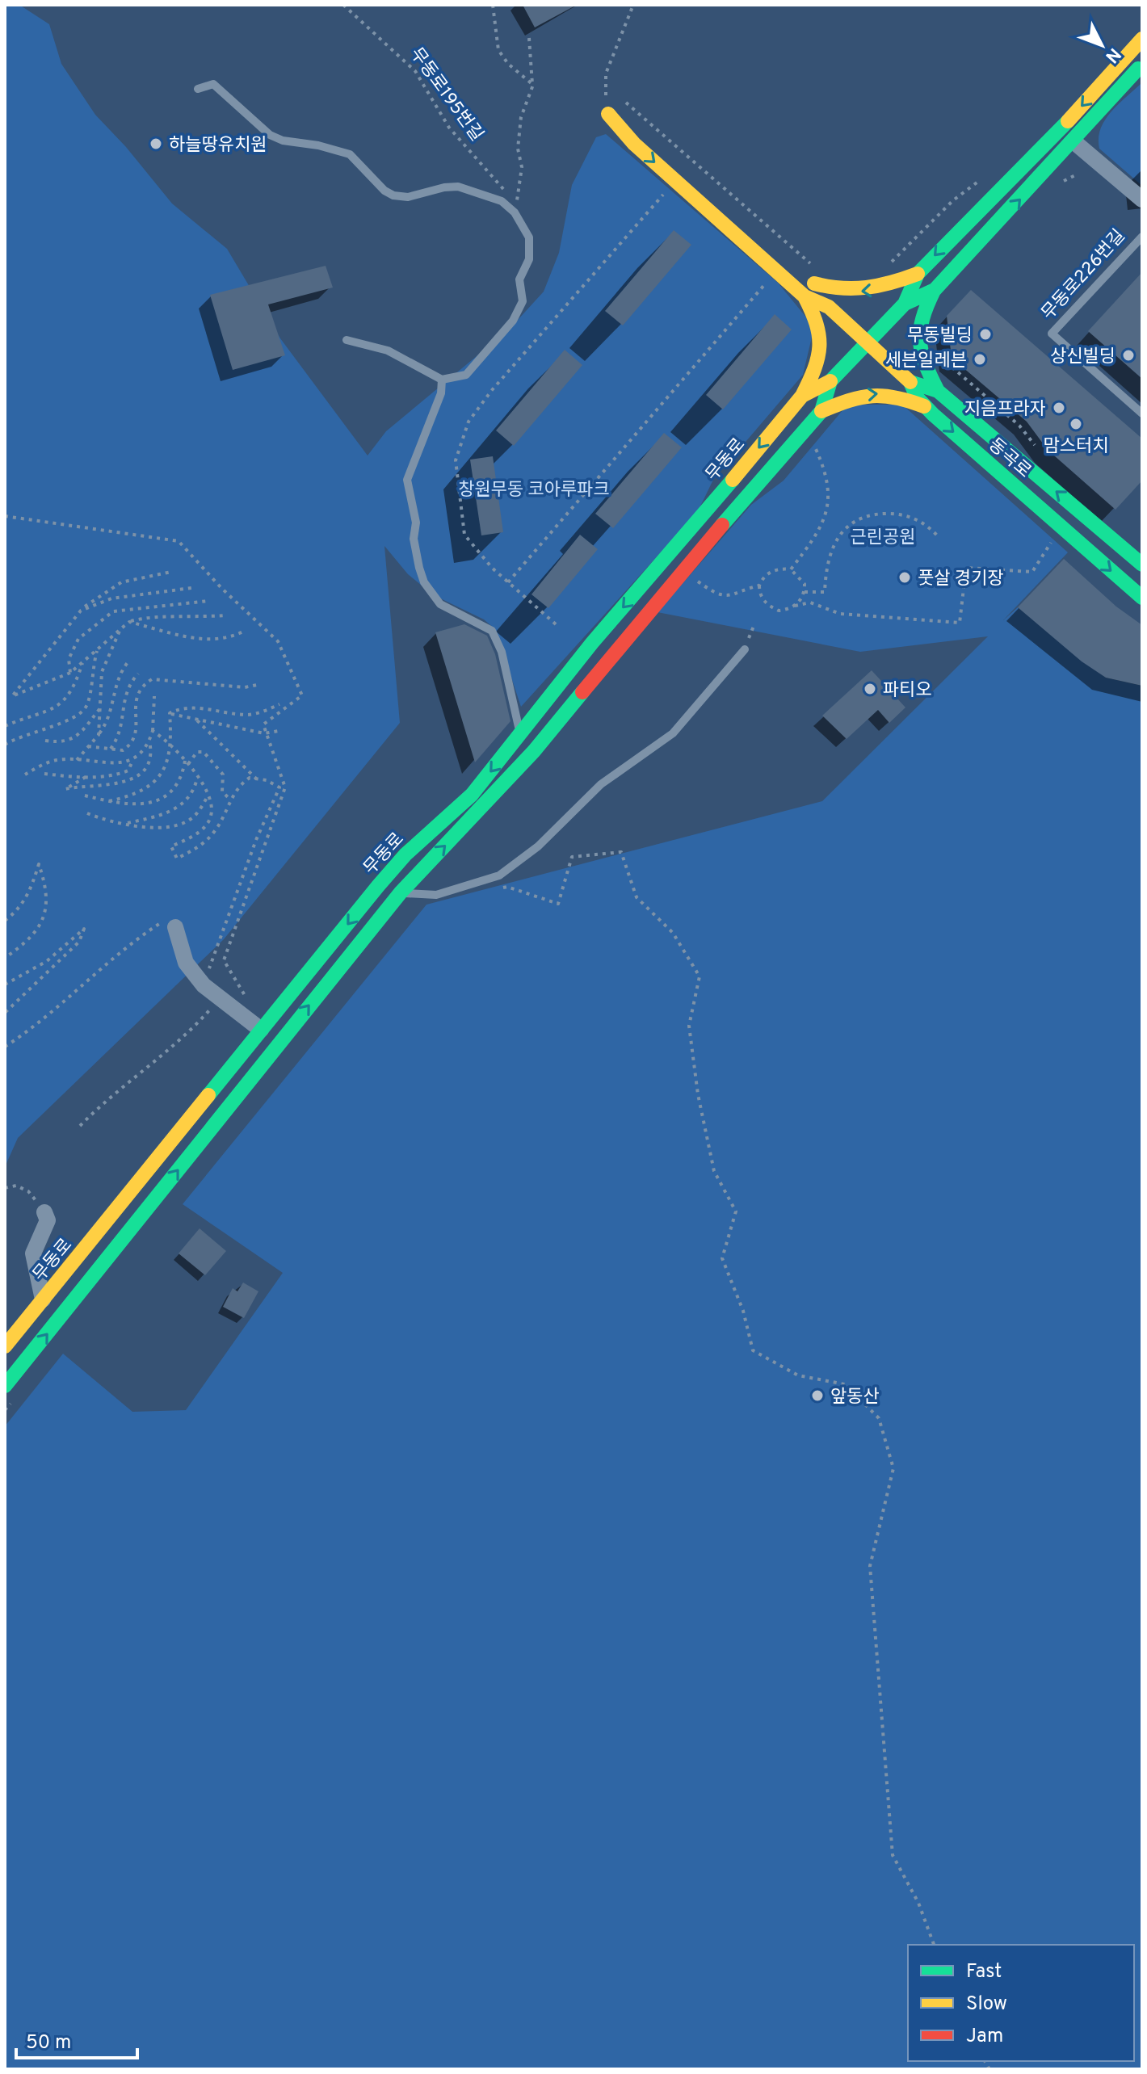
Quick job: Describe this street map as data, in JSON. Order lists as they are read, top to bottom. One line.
{"streets":{"main road":["동곡로","무동로"],"lane":["무동로226번길"],"path":["무동로195번길"]},"parks":["창원무동 코아루파크","근린공원"],"places":["하늘땅유치원","무동빌딩","상신빌딩","세븐일레븐","지음프라자","맘스터치","풋살 경기장","파티오","앞동산"],"legend":["Fast","Slow","Jam"],"scale_bar":"50 m","north":"bottom right"}
